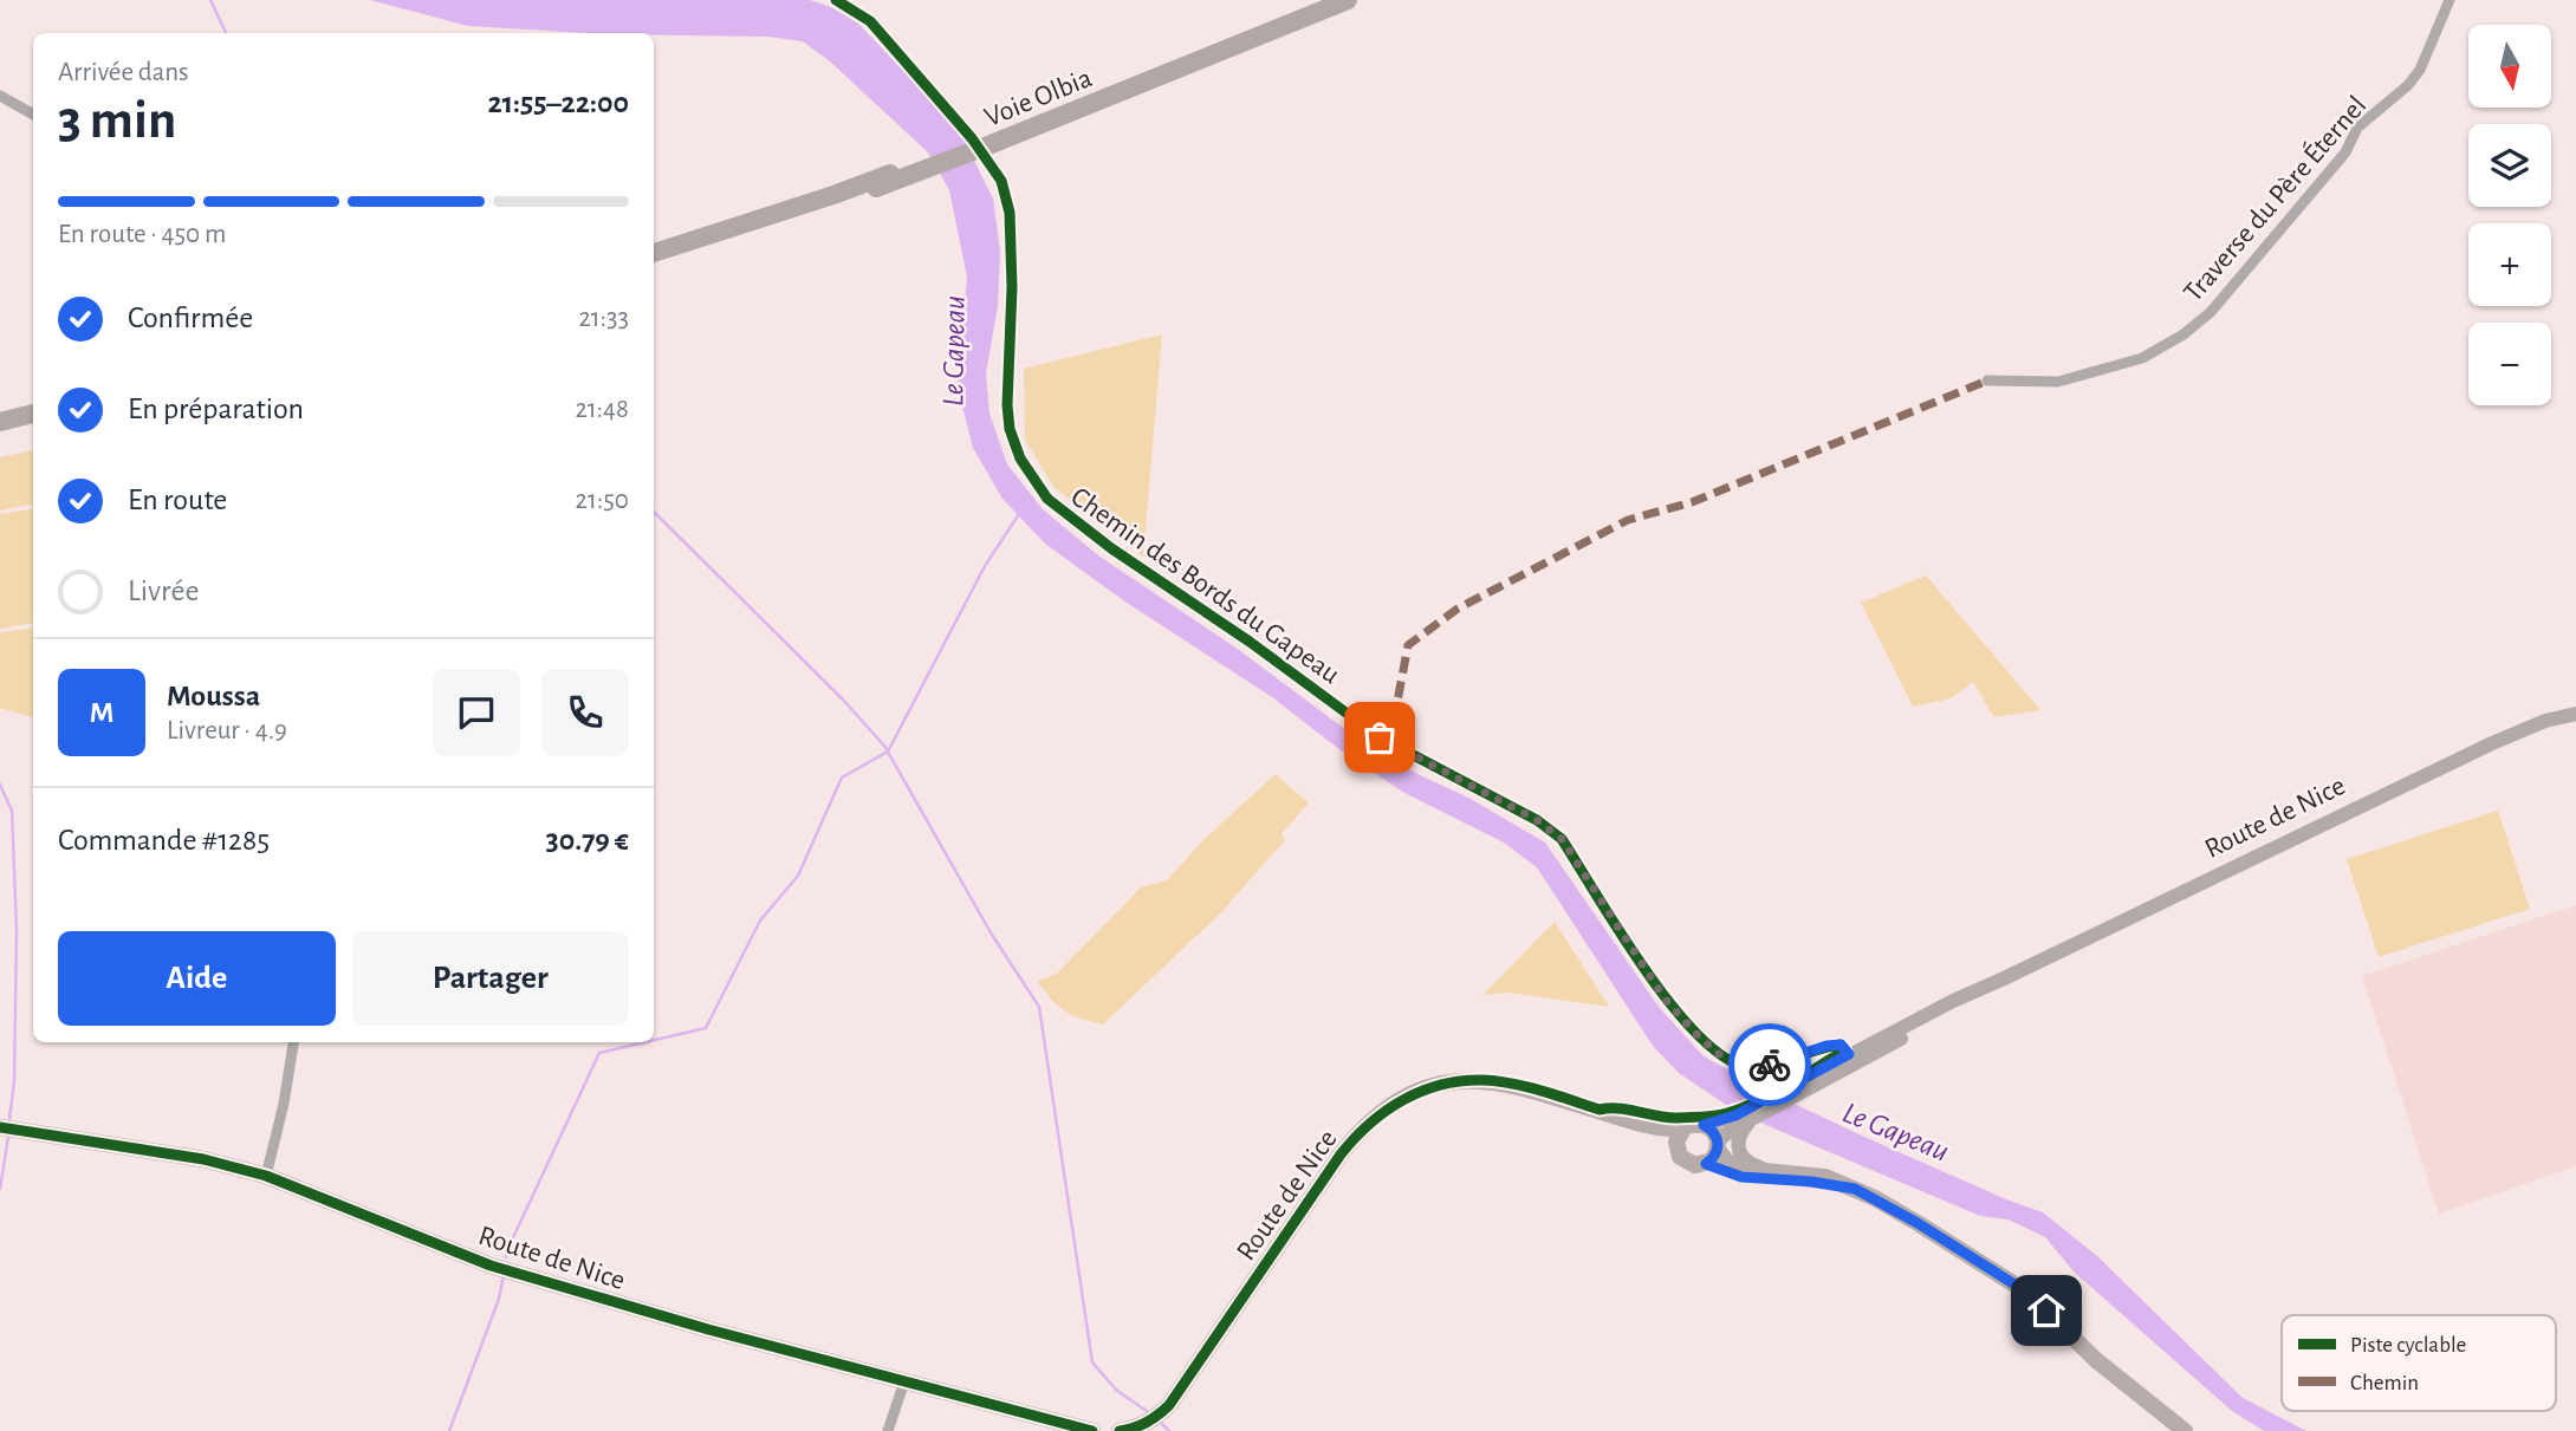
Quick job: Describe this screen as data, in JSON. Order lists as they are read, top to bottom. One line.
{"streets":{"highway":["Voie Olbia"],"main road":["Route de Nice"],"street":["Traverse du Père Éternel","Chemin des Bords du Gapeau"]},"water":["Le Gapeau"],"legend":["Piste cyclable","Chemin"],"north":"bottom","page":{"map_buttons":["+","−"],"heading":["3 min","Arrivée dans","21:55–22:00"],"panel":["Moussa","Livreur · 4.9","Commande #1285","30.79 €"],"bar":"En route · 450 m","list":[["Confirmée","21:33"],["En préparation","21:48"],["En route","21:50"],"Livrée"],"round":"M","buttons":["Aide","Partager"]}}
